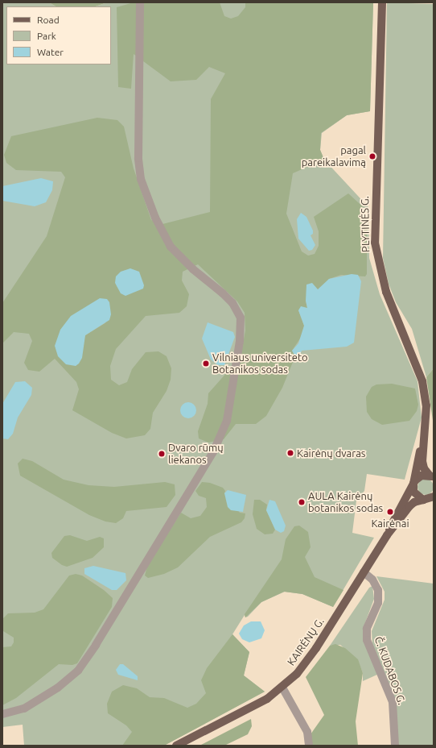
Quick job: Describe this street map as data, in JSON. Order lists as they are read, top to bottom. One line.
{"streets":{"main road":["PLYTINĖS G.","KAIRĖNŲ G."],"street":["Č. KUDABOS G."]},"crossings":[["PLYTINĖS G.","KAIRĖNŲ G."],["KAIRĖNŲ G.","Č. KUDABOS G."]],"places":["pagal pareikalavimą","Vilniaus universiteto Botanikos sodas","Kairėnų dvaras","Dvaro rūmų liekanos","AULA Kairėnų botanikos sodas","Kairėnai"],"legend":["Road","Park","Water"]}
